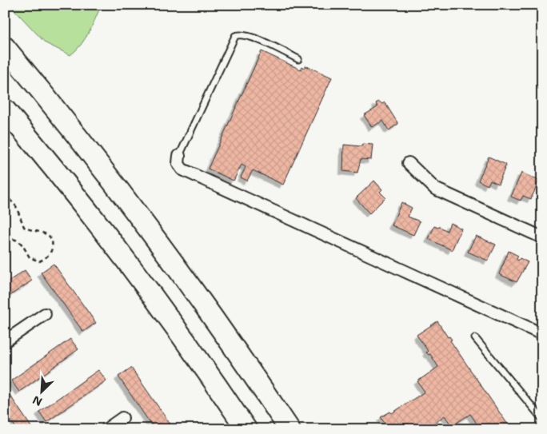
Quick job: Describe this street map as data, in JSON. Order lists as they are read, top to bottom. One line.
{"north":"bottom left"}
